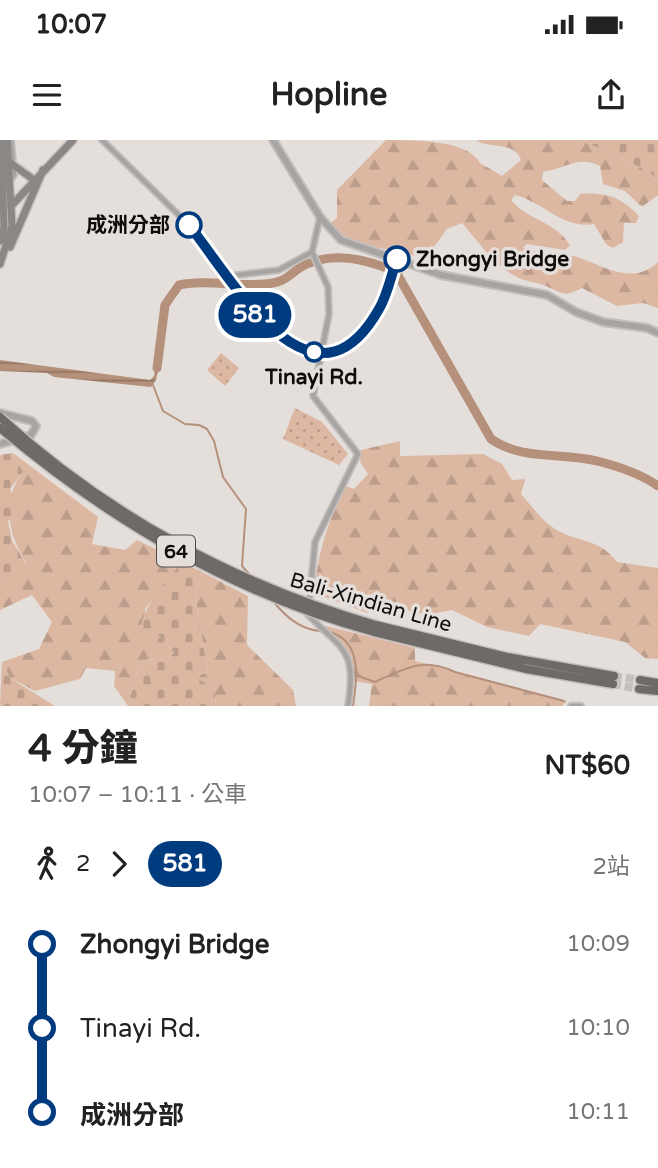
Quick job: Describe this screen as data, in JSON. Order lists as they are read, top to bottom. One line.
{"streets":{"highway":["64","Bali-Xindian Line"]},"places":["成洲分部","Zhongyi Bridge","Tinayi Rd."],"lines":["bus line 581"],"page":{"status":"10:07","header":"Hopline","on_map":"581","heading":["4 分鐘","10:07 – 10:11 · 公車","NT$60"],"legs":["2","581","2站"],"list":[{"name":"Zhongyi Bridge","value":"10:09"},{"name":"Tinayi Rd.","value":"10:10"},{"name":"成洲分部","value":"10:11"}]}}
